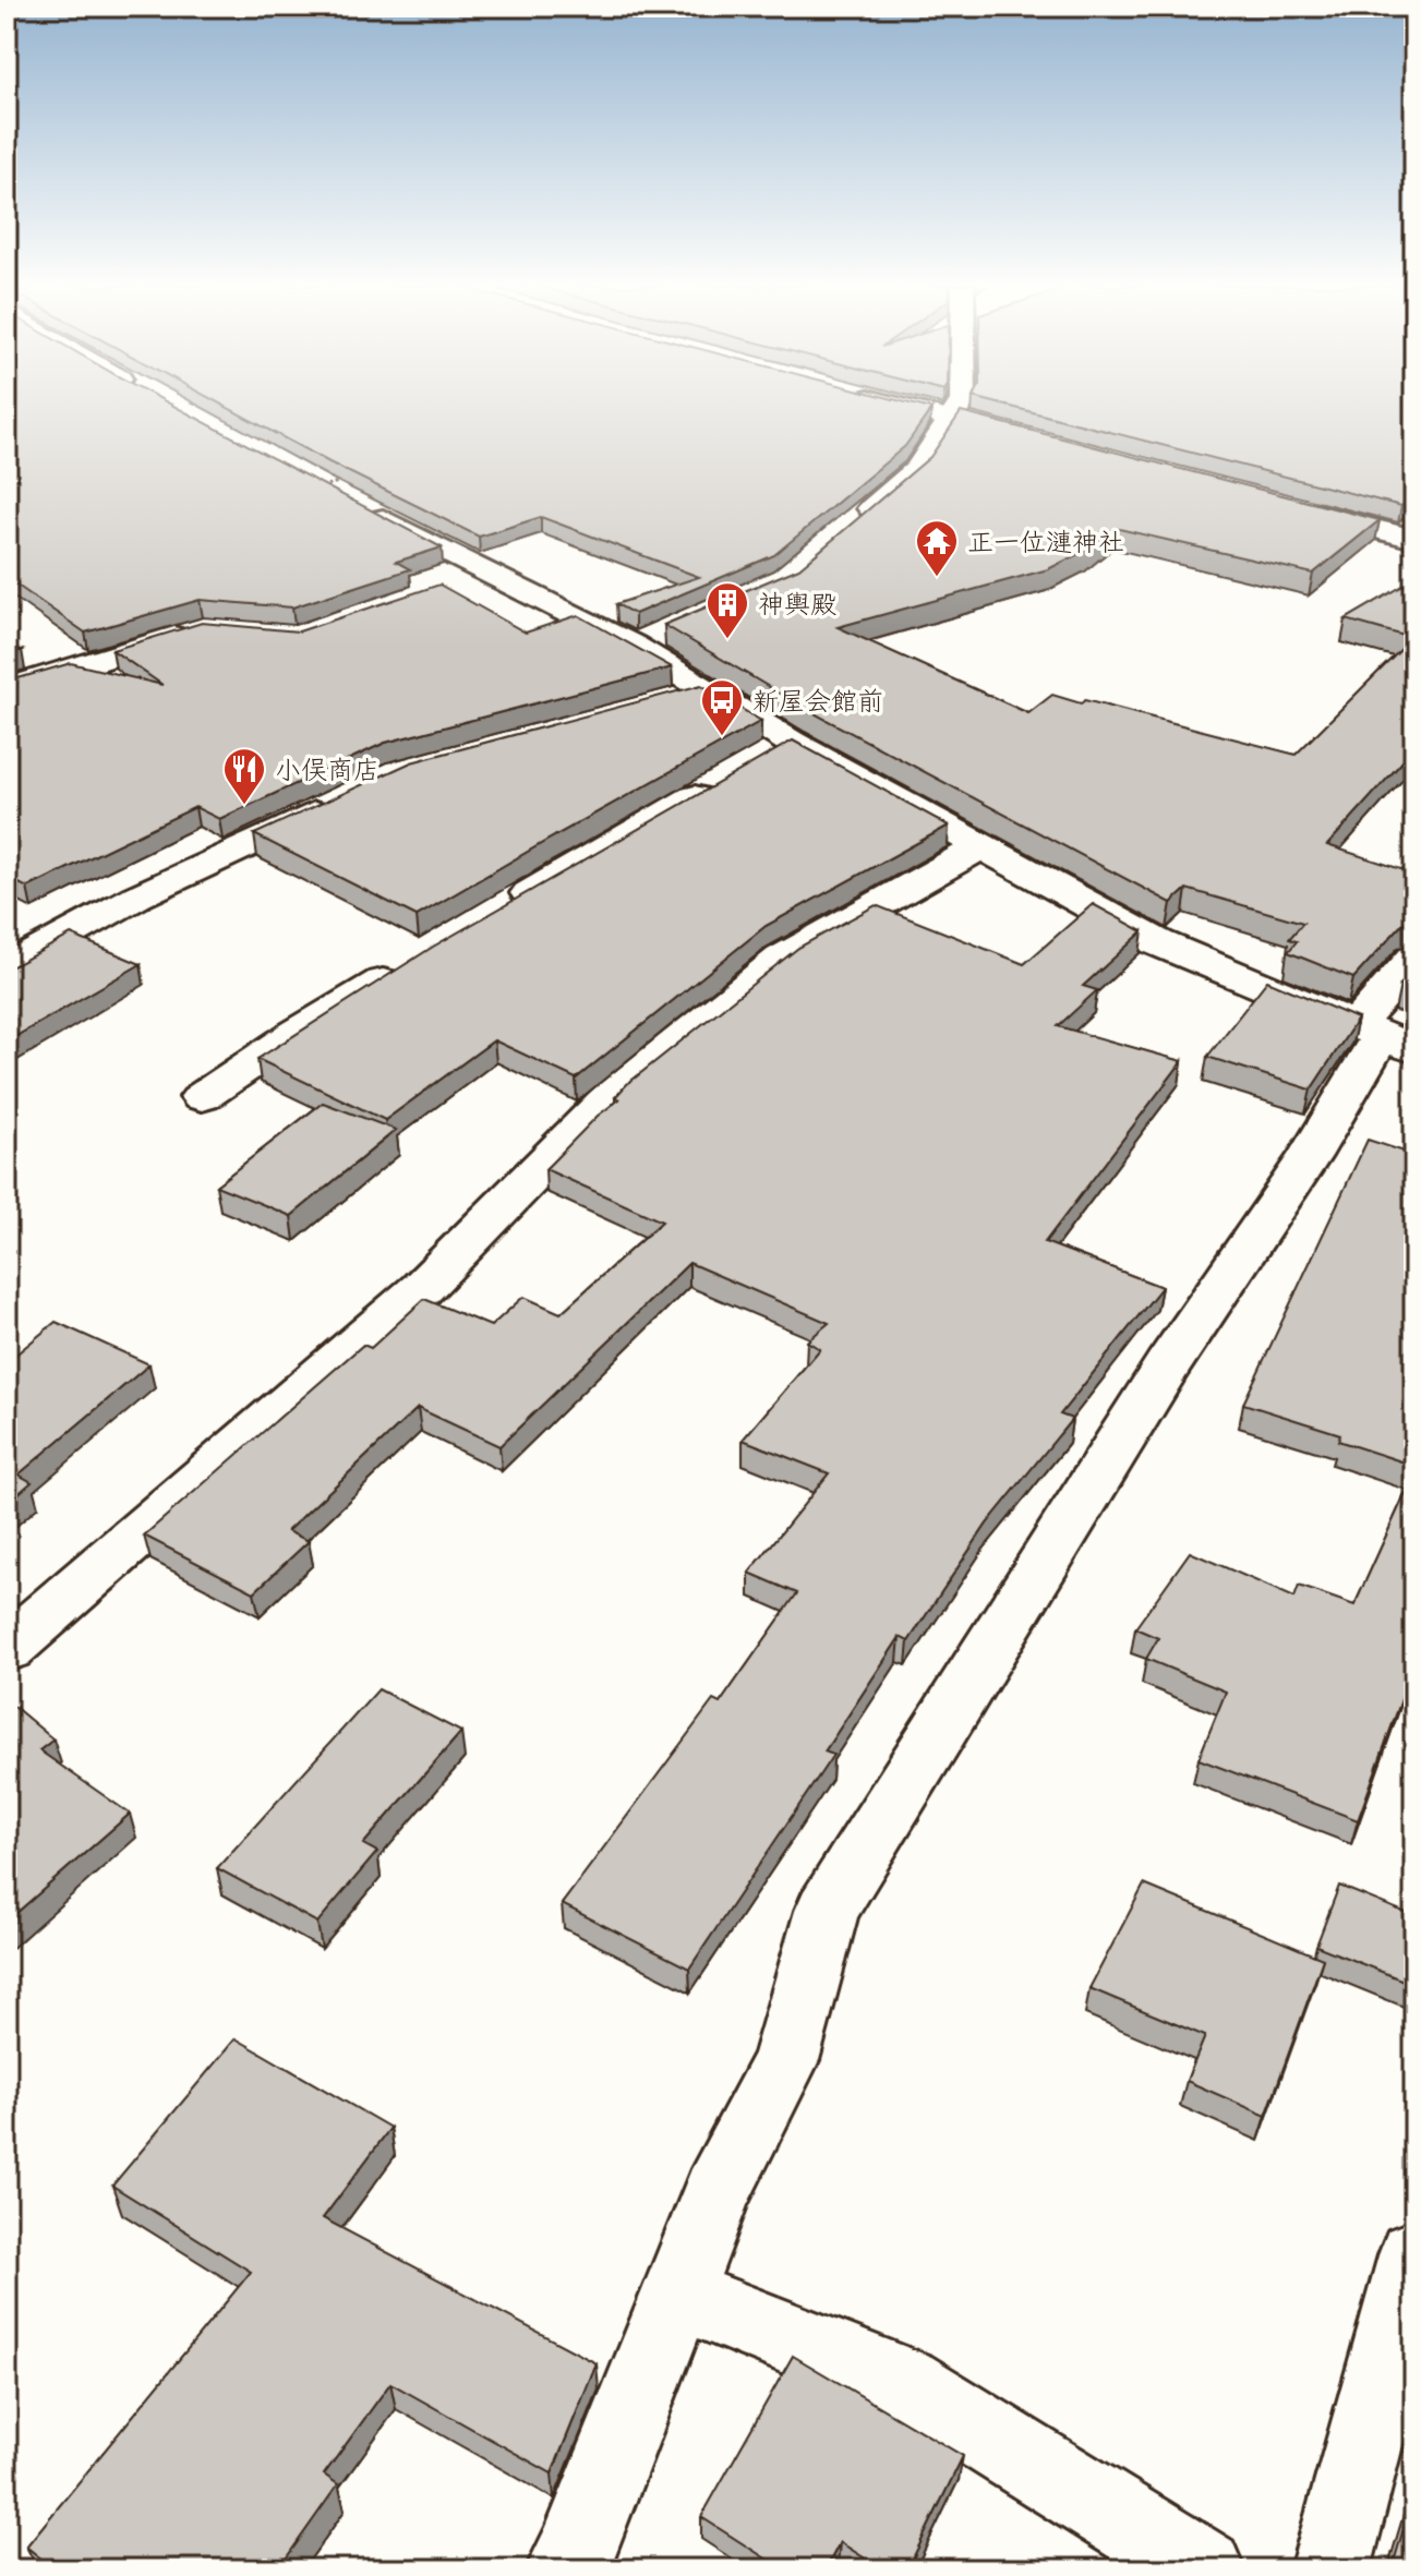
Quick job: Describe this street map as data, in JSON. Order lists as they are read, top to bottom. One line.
{"places":{"temple":["正一位漣神社"],"building":["神輿殿"],"bus stop":["新屋会館前"],"restaurant":["小俣商店"]}}
